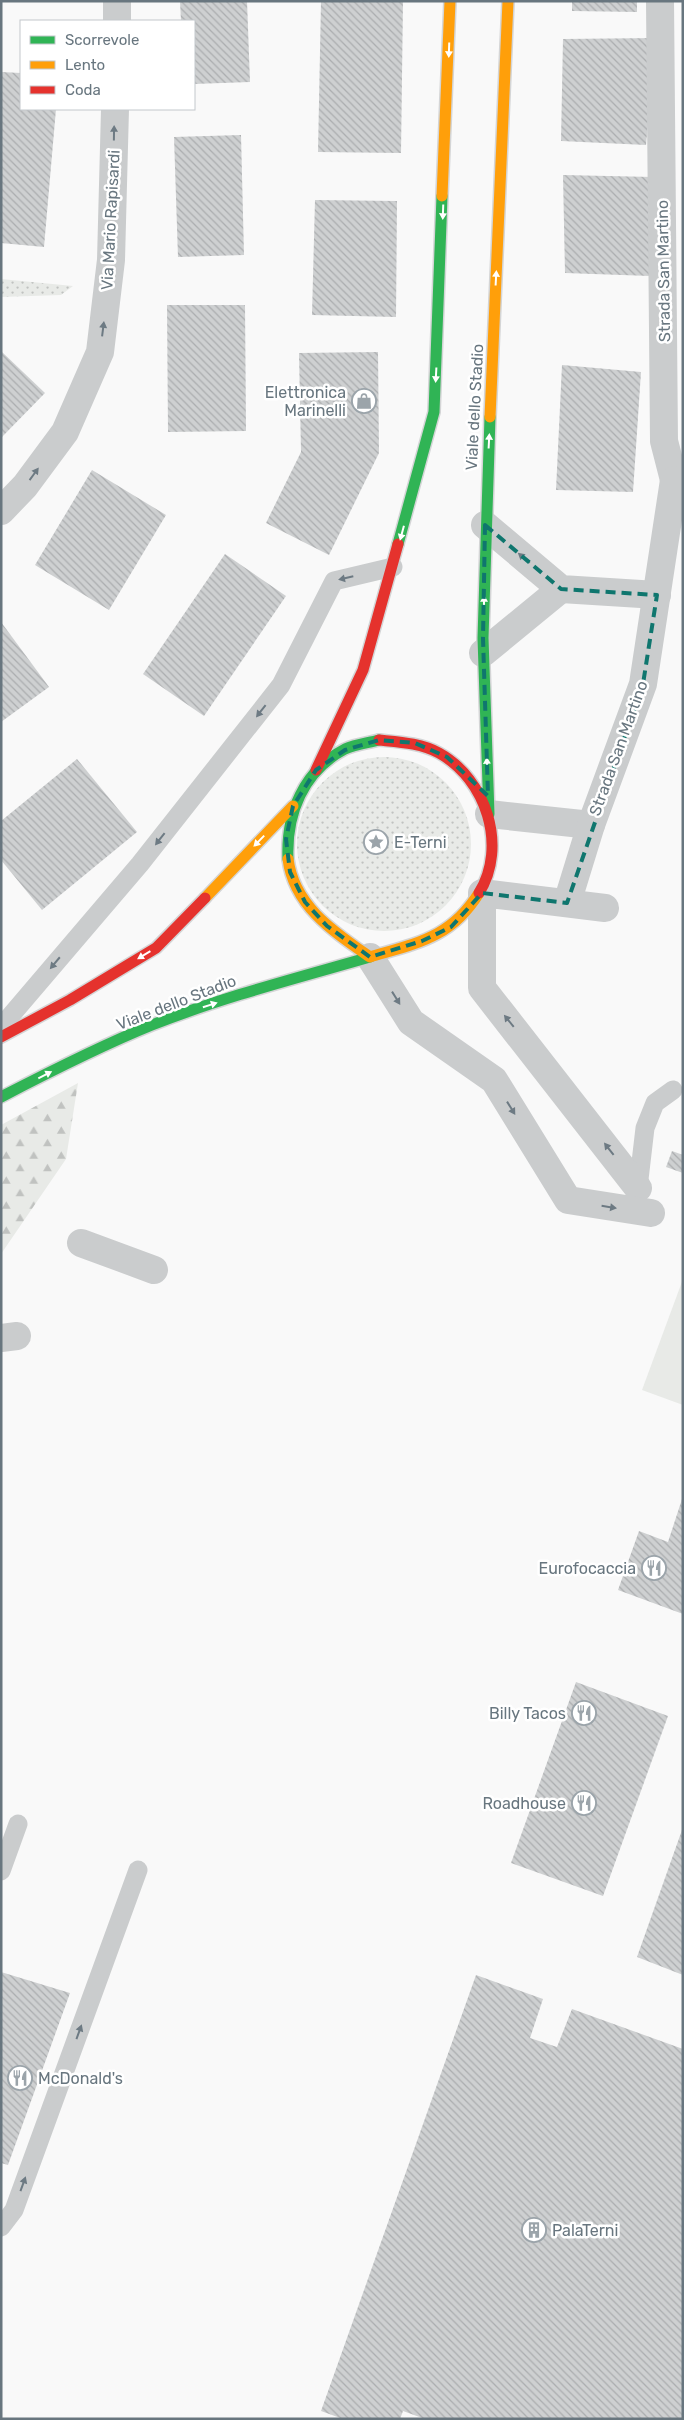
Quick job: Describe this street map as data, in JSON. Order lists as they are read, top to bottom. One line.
{"streets":{"main road":["Viale dello Stadio"],"street":["Via Mario Rapisardi","Strada San Martino"]},"crossings":[["Strada San Martino","Viale dello Stadio"]],"one_way":["Via Mario Rapisardi"],"places":{"shop":["Elettronica Marinelli"],"place":["E-Terni"],"restaurant":["Eurofocaccia","Billy Tacos","Roadhouse","McDonald's"],"building":["PalaTerni"]},"legend":["Scorrevole","Lento","Coda"]}
